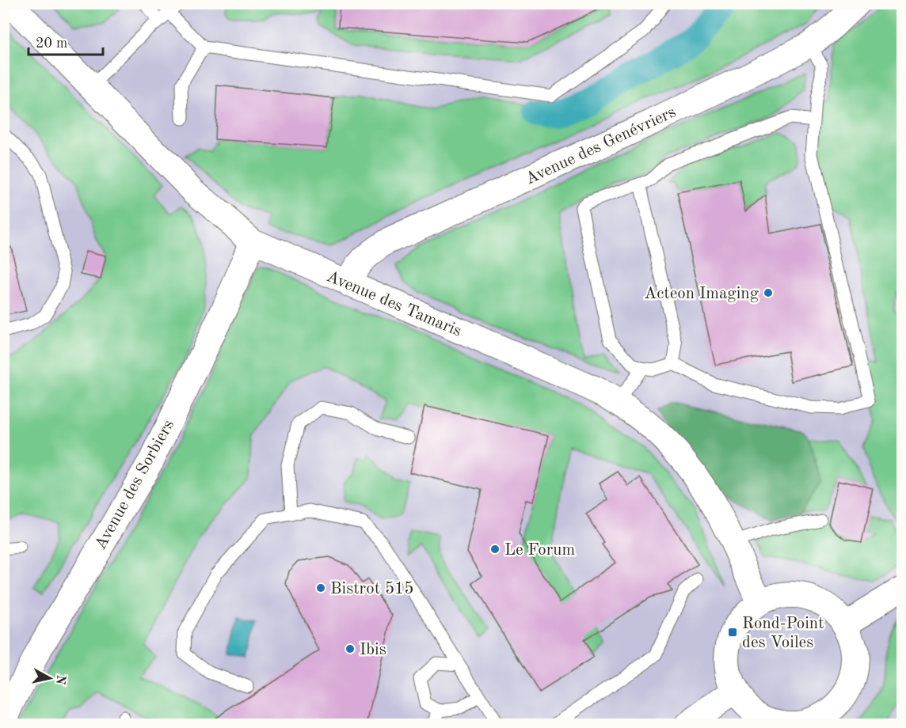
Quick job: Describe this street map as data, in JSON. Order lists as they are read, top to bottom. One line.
{"streets":{"street":["Avenue des Genévriers","Avenue des Tamaris","Avenue des Sorbiers"]},"crossings":[["Avenue des Genévriers","Avenue des Tamaris"],["Avenue des Tamaris","Avenue des Sorbiers"]],"places":{"other":["Acteon Imaging","Le Forum","Bistrot 515","Ibis"],"transit":["Rond-Point des Voiles"]},"scale_bar":"20 m","north":"right"}
